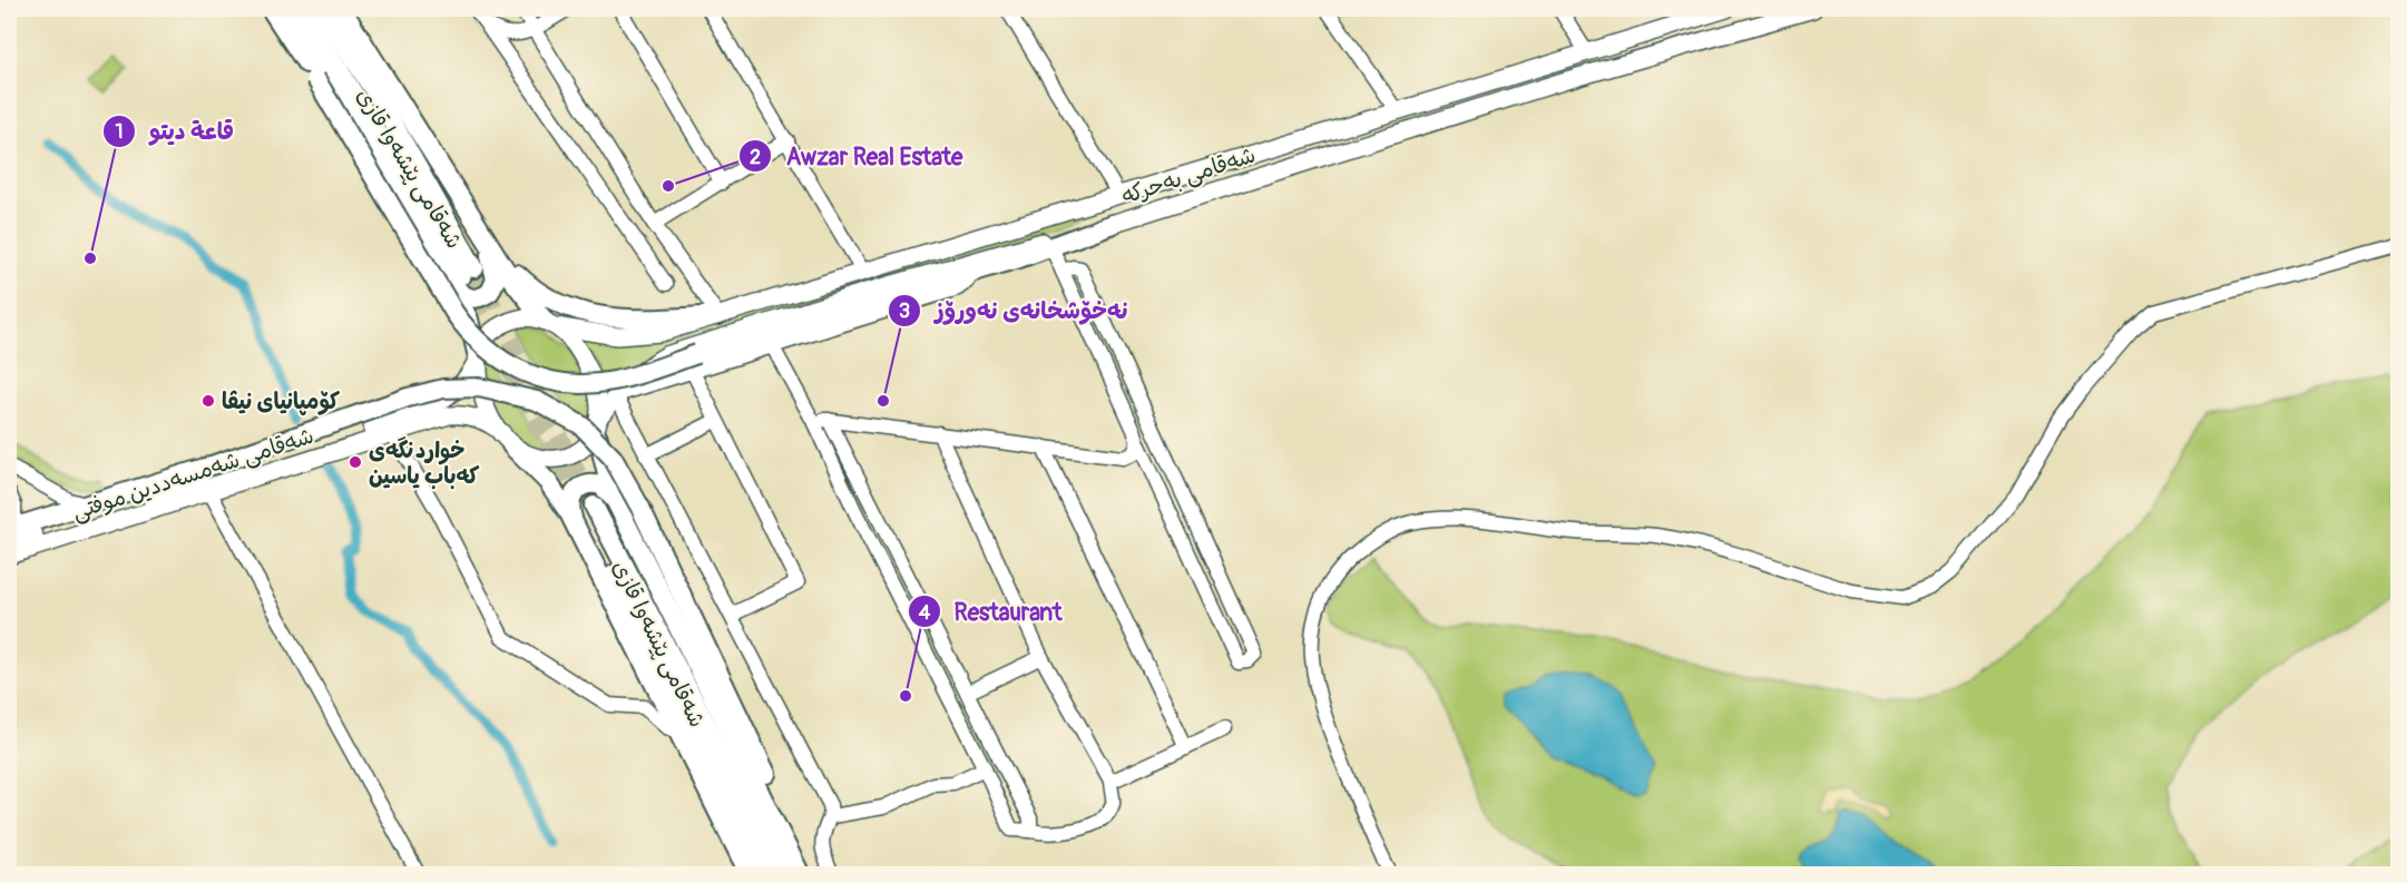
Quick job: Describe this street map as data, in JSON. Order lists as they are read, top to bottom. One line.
{"streets":{"highway":["شەقامی پێشەوا قازی"],"main road":["شەقامی بەحرکە","شەقامی شەمسەددین موفتی"]},"crossings":[["شەقامی پێشەوا قازی","شەقامی بەحرکە"],["شەقامی پێشەوا قازی","شەقامی شەمسەددین موفتی"],["شەقامی بەحرکە","شەقامی شەمسەددین موفتی"]],"places":["Awzar Real Estate","قاعة ديتو","کۆمپانیای نیڤا","نەخۆشخانەی نەورۆز","خواردنگەی کەباب یاسین","Restaurant"]}
